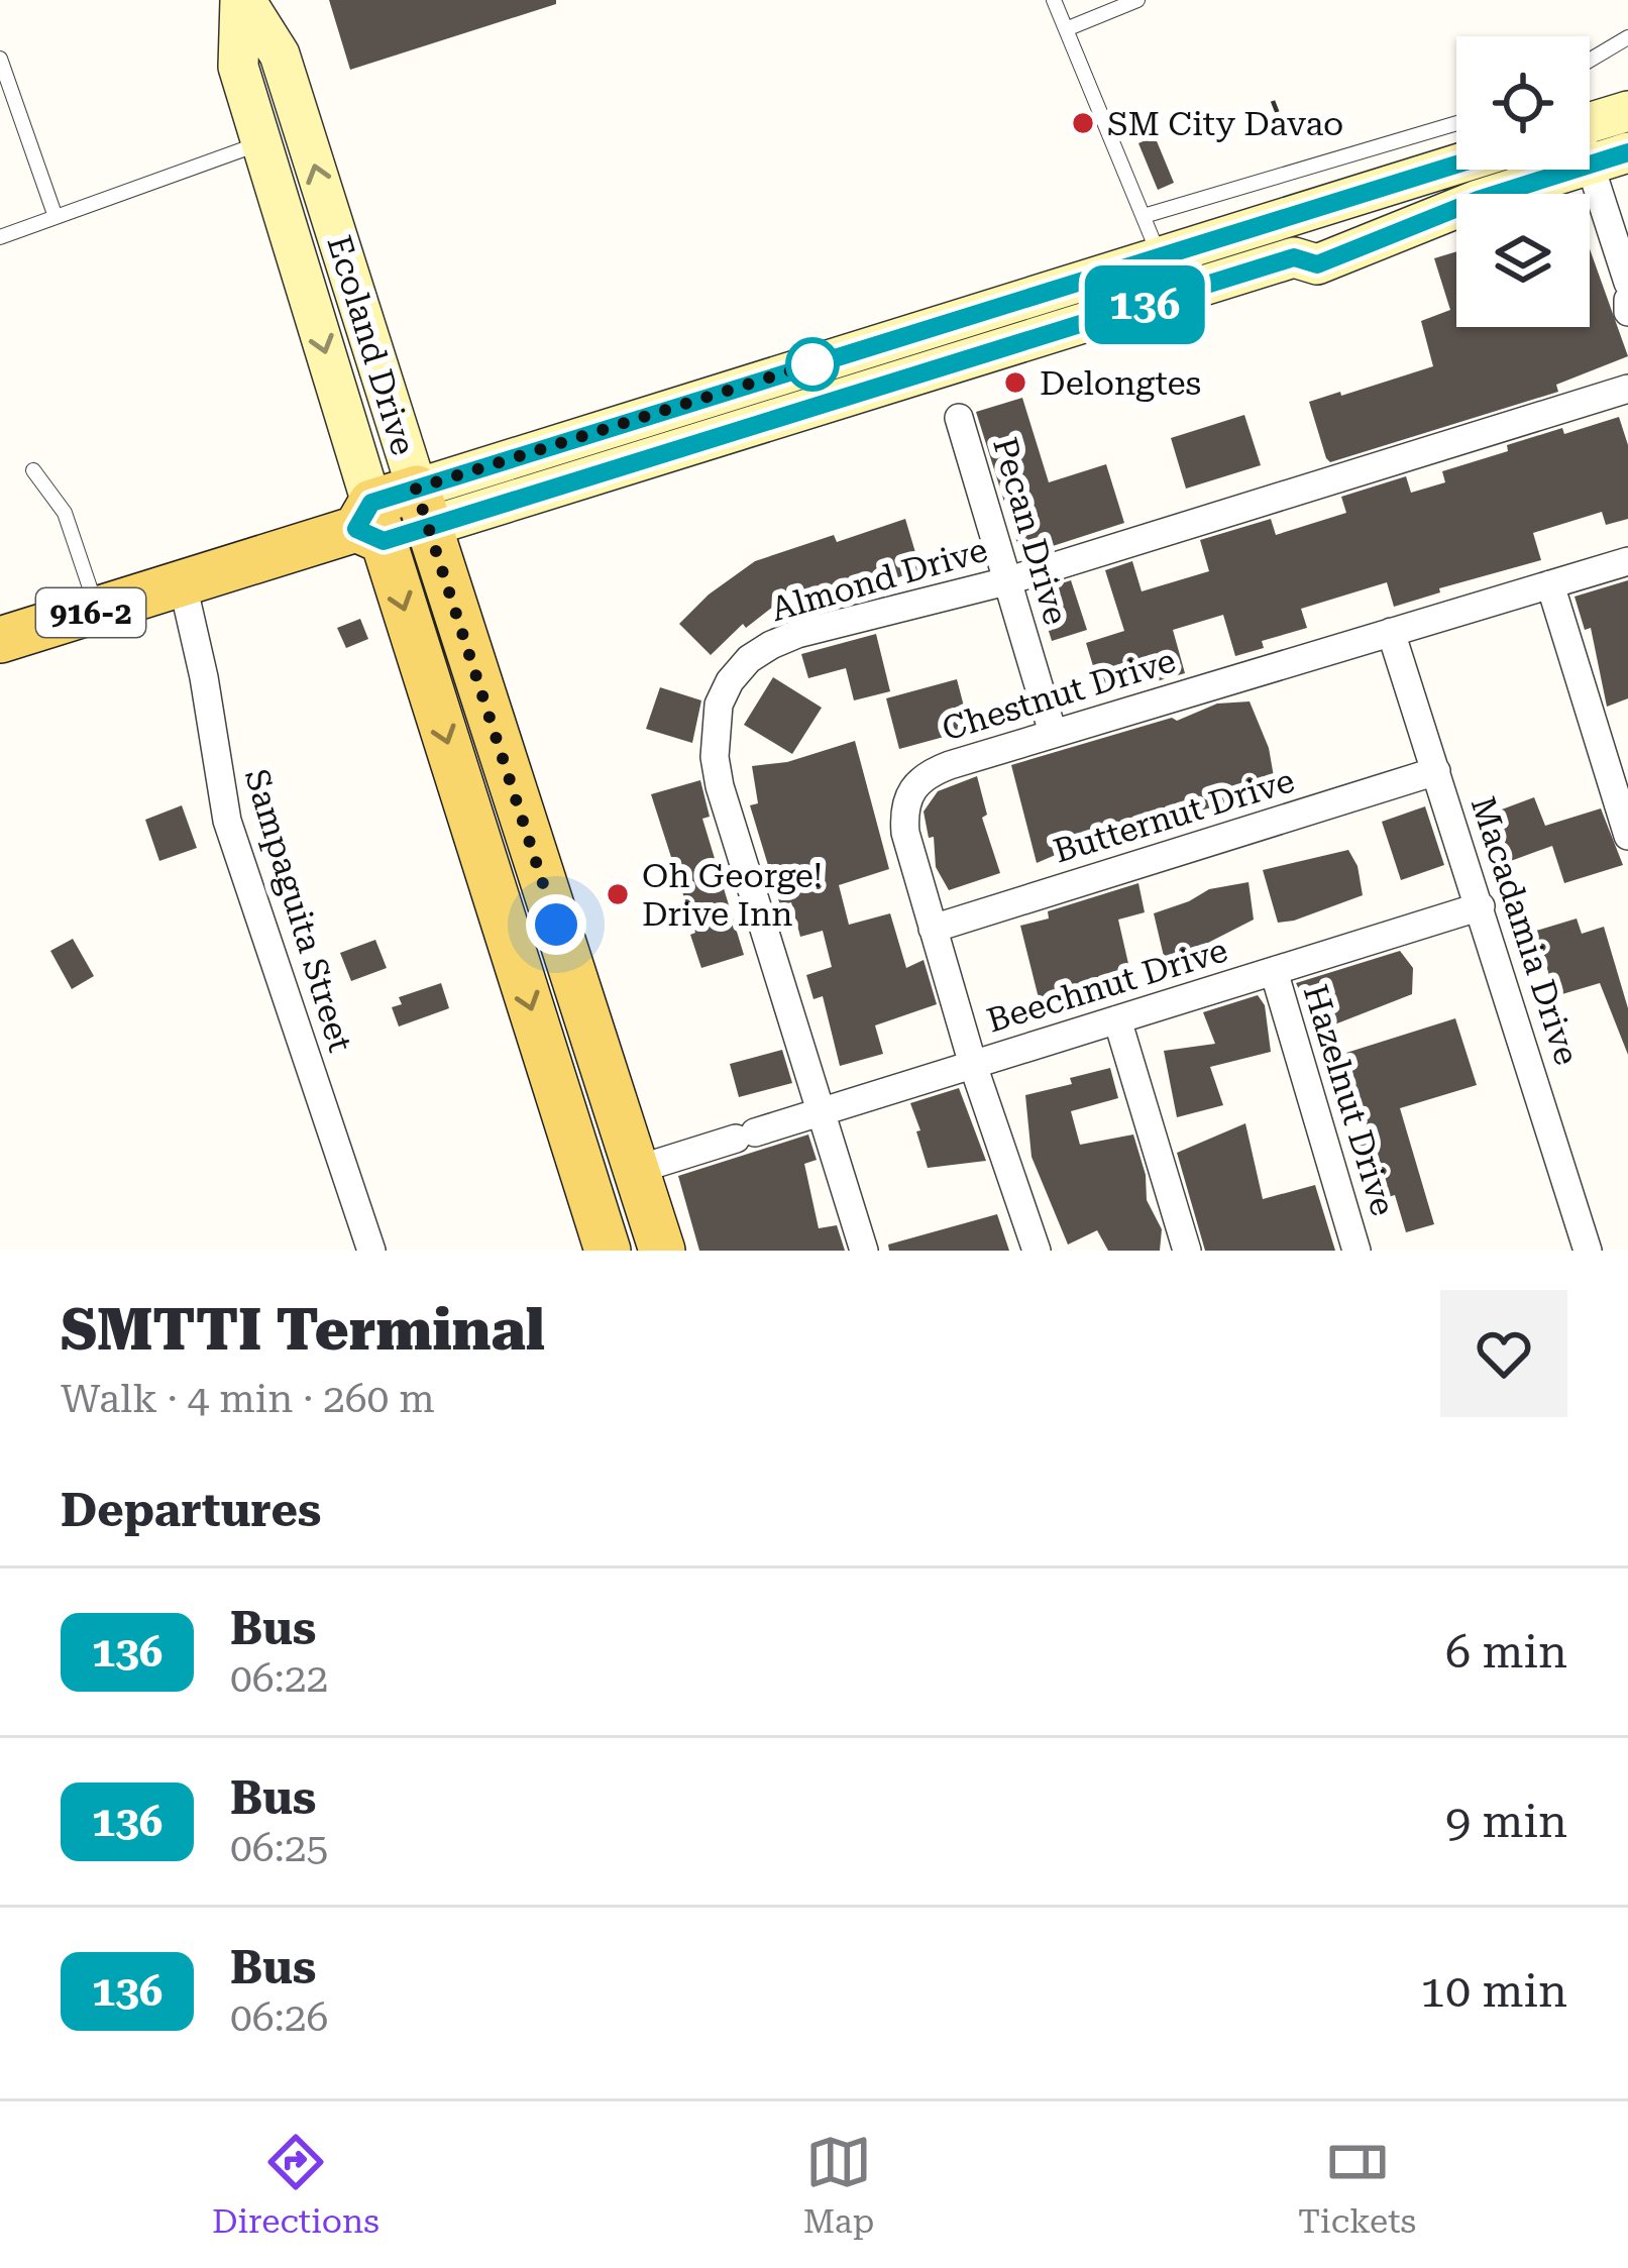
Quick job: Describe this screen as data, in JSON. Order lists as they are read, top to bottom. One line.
{"streets":{"main road":["Ecoland Drive","916-2"],"street":["Pecan Drive","Almond Drive","Chestnut Drive","Butternut Drive","Sampaguita Street","Macadamia Drive","Beechnut Drive","Hazelnut Drive"]},"crossings":[["Ecoland Drive","916-2"],["Ecoland Drive","Beechnut Drive"],["Pecan Drive","Almond Drive"],["Pecan Drive","Chestnut Drive"],["Almond Drive","Beechnut Drive"],["916-2","Sampaguita Street"],["Chestnut Drive","Butternut Drive"],["Chestnut Drive","Macadamia Drive"],["Chestnut Drive","Beechnut Drive"],["Butternut Drive","Macadamia Drive"],["Macadamia Drive","Beechnut Drive"],["Beechnut Drive","Hazelnut Drive"]],"places":["SM City Davao","Delongtes","Oh George! Drive Inn"],"lines":["bus line 136"],"page":{"on_map":"136","heading":[["SMTTI Terminal","Walk · 4 min · 260 m"],"Departures"],"list":[{"mark":"136","name":"Bus","note":"06:22","value":"6 min"},{"mark":"136","name":"Bus","note":"06:25","value":"9 min"},{"mark":"136","name":"Bus","note":"06:26","value":"10 min"}],"tabs":["Directions","Map","Tickets"]}}
